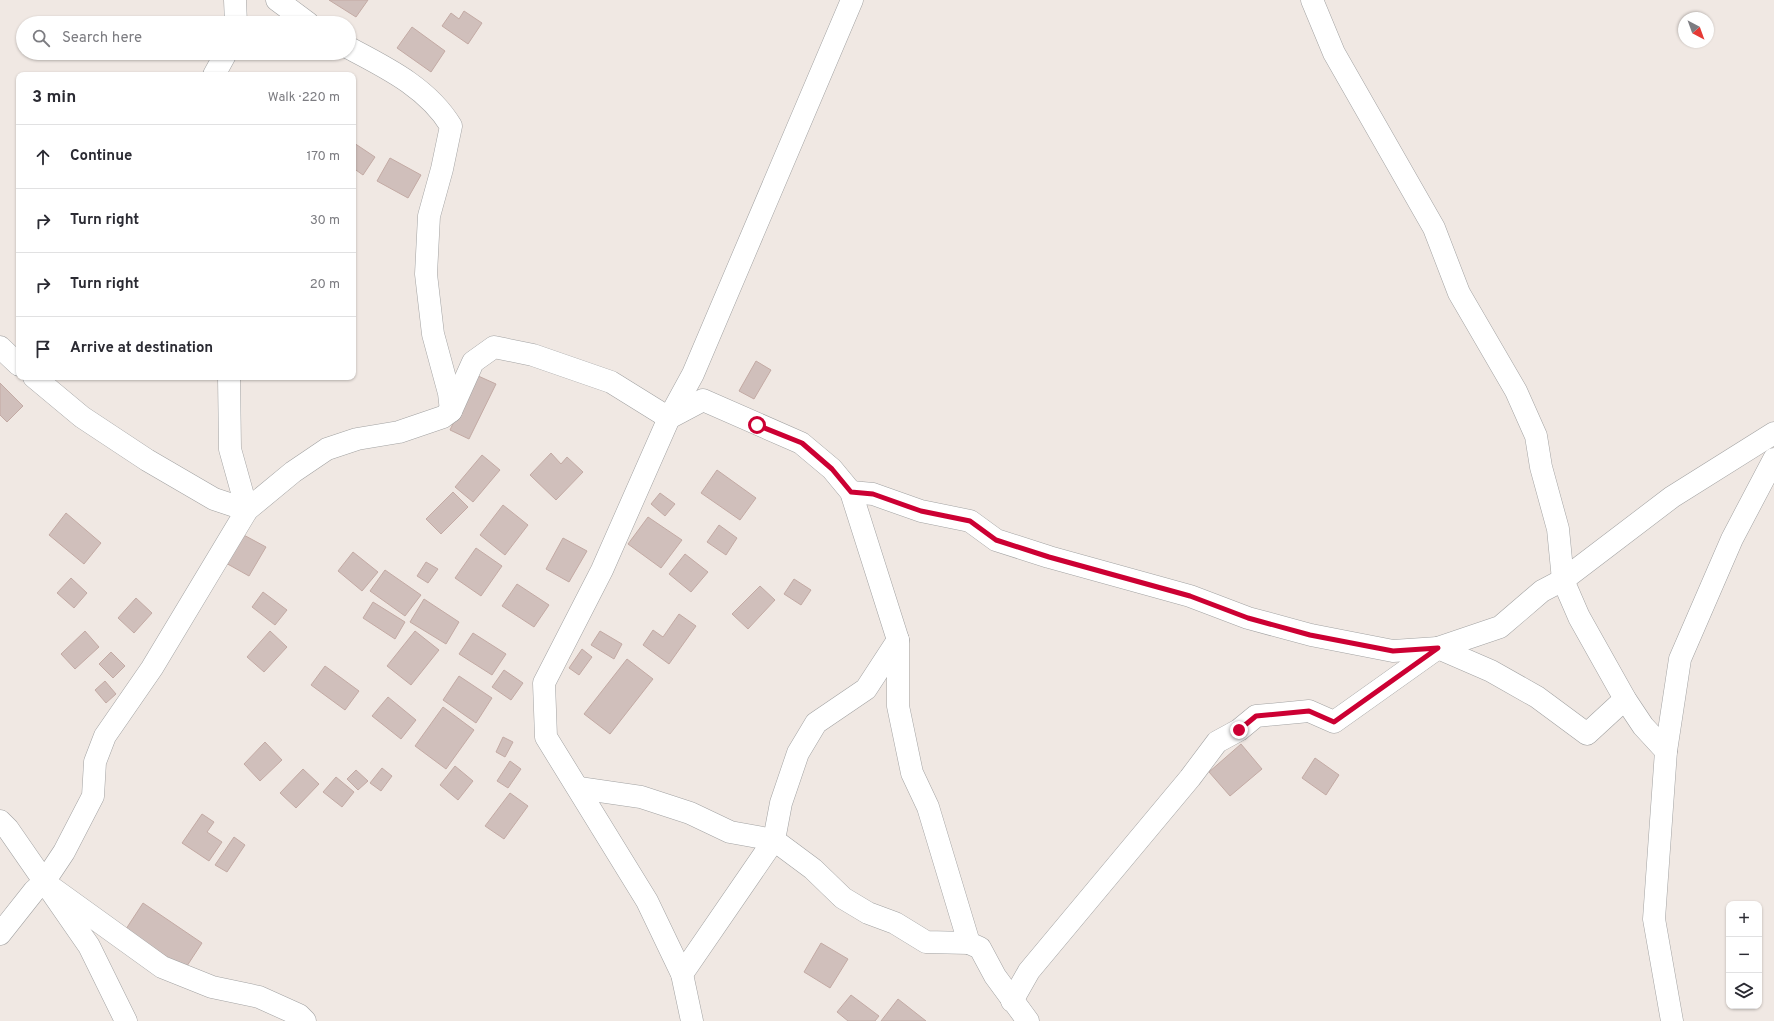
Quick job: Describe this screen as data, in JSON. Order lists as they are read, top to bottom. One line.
{"north":"bottom right","page":{"search":"Search here","heading":["3 min","Walk · 220 m"],"list":[["Continue","170 m"],["Turn right","30 m"],["Turn right","20 m"],"Arrive at destination"],"map_buttons":["+","−"]}}
